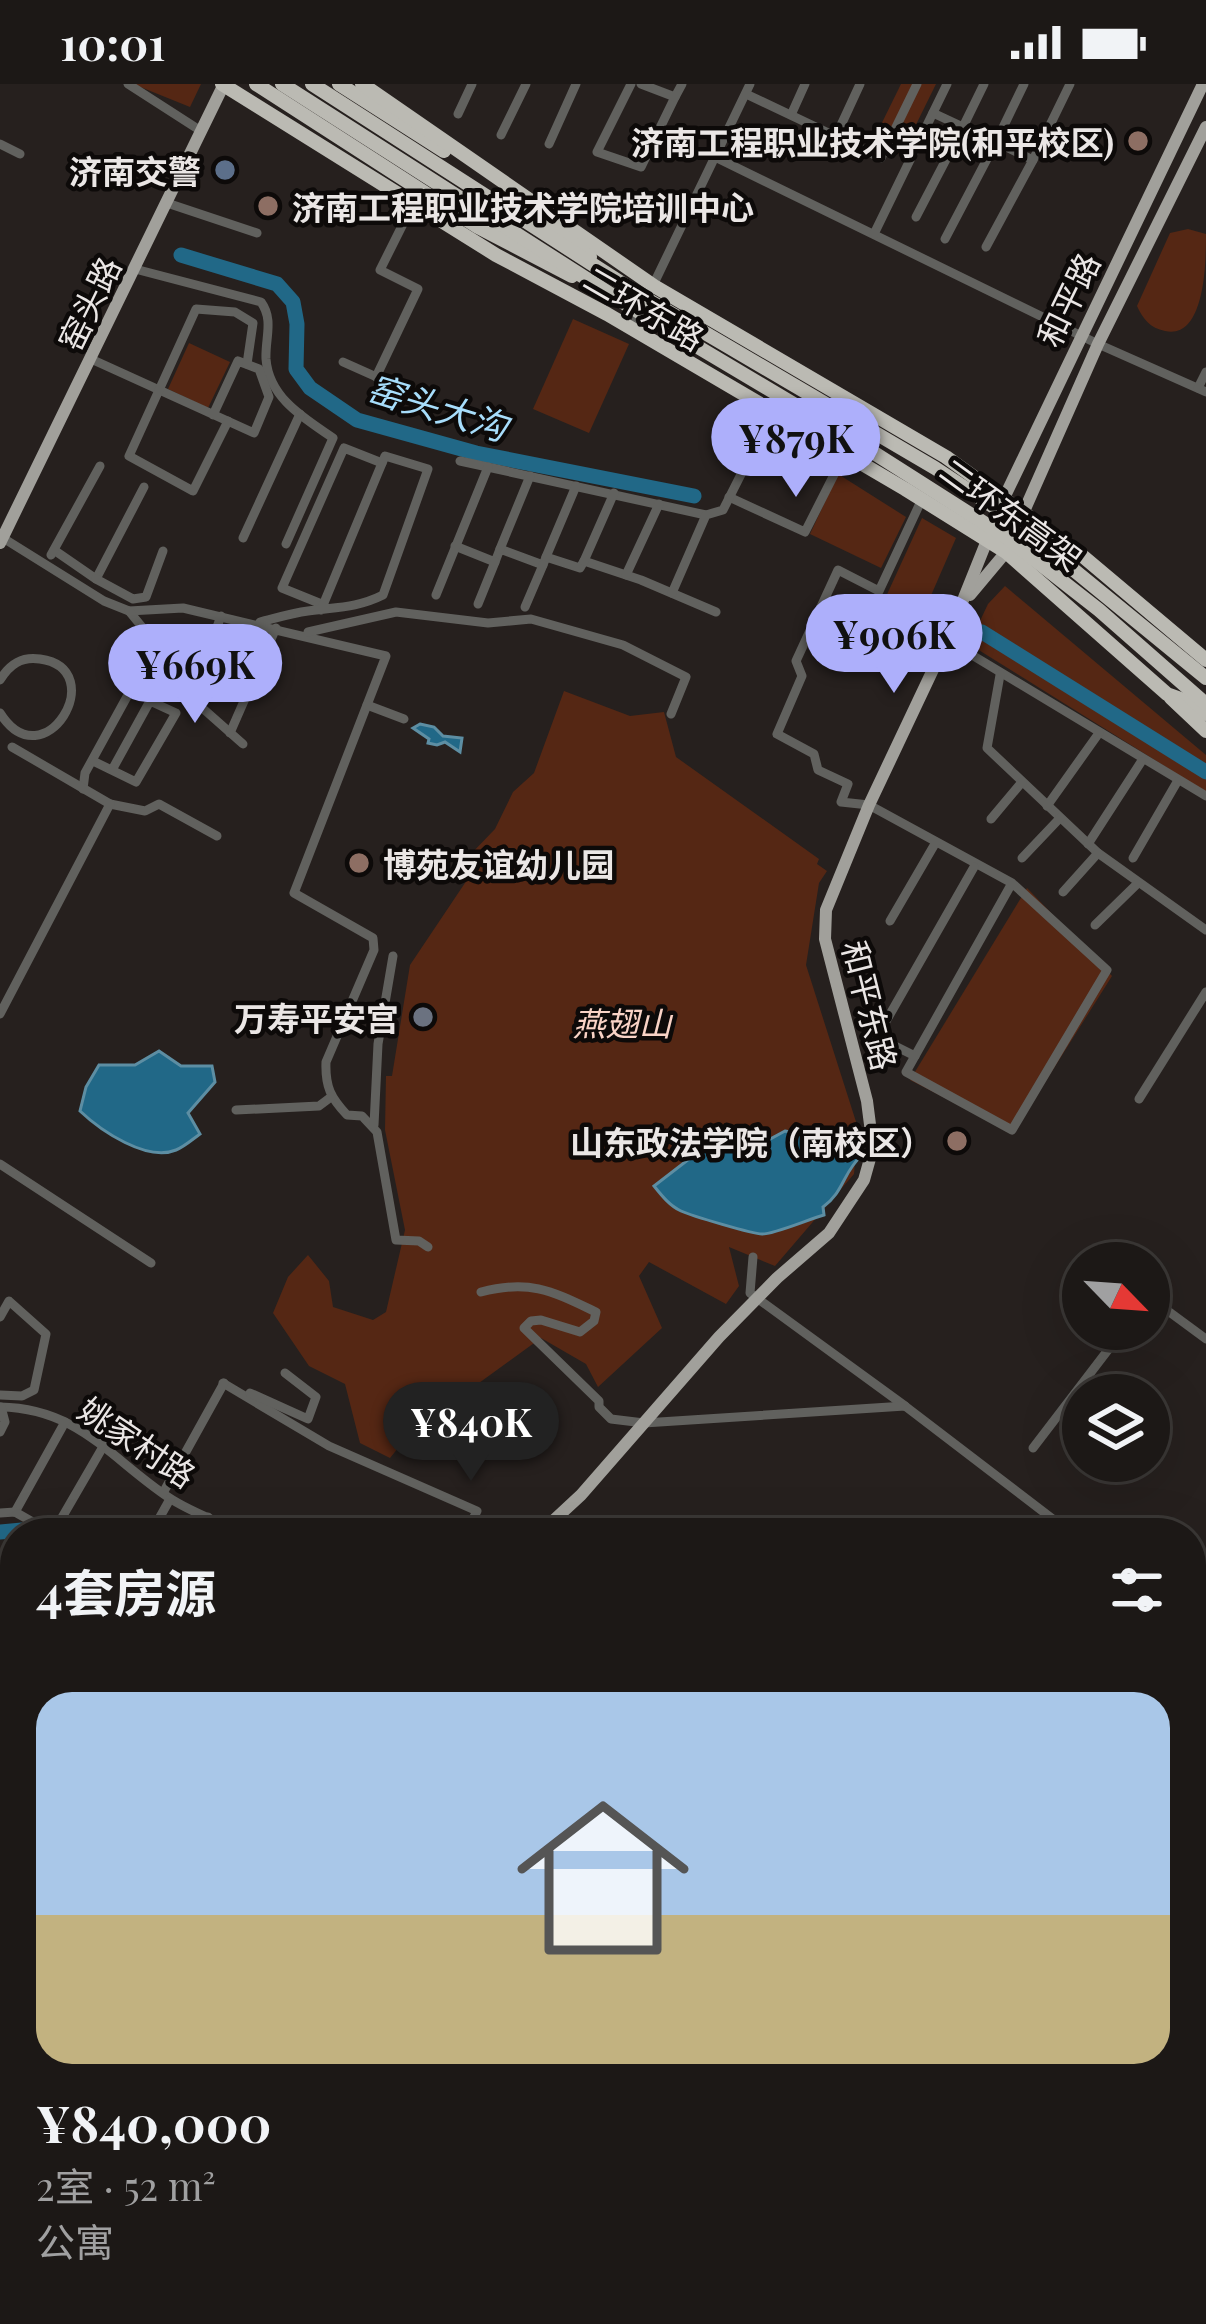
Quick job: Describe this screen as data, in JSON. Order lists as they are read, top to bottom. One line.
{"streets":{"highway":["二环东路","二环东高架"],"main road":["和平路","窑头路","和平东路"],"street":["姚家村路"]},"crossings":[["和平路","二环东路"],["和平路","和平东路"],["窑头路","二环东路"],["二环东路","和平东路"]],"water":["窑头大沟"],"parks":["燕翅山"],"places":["济南工程职业技术学院(和平校区)","济南交警","济南工程职业技术学院培训中心","博苑友谊幼儿园","万寿平安宫","山东政法学院（南校区）"],"north":"bottom right","page":{"status":"10:01","price":["¥879K","¥906K","¥669K","¥840K"],"heading":"4套房源","list":[{"name":"¥840,000","note":"2室 · 52 m² · 公寓"}]}}
